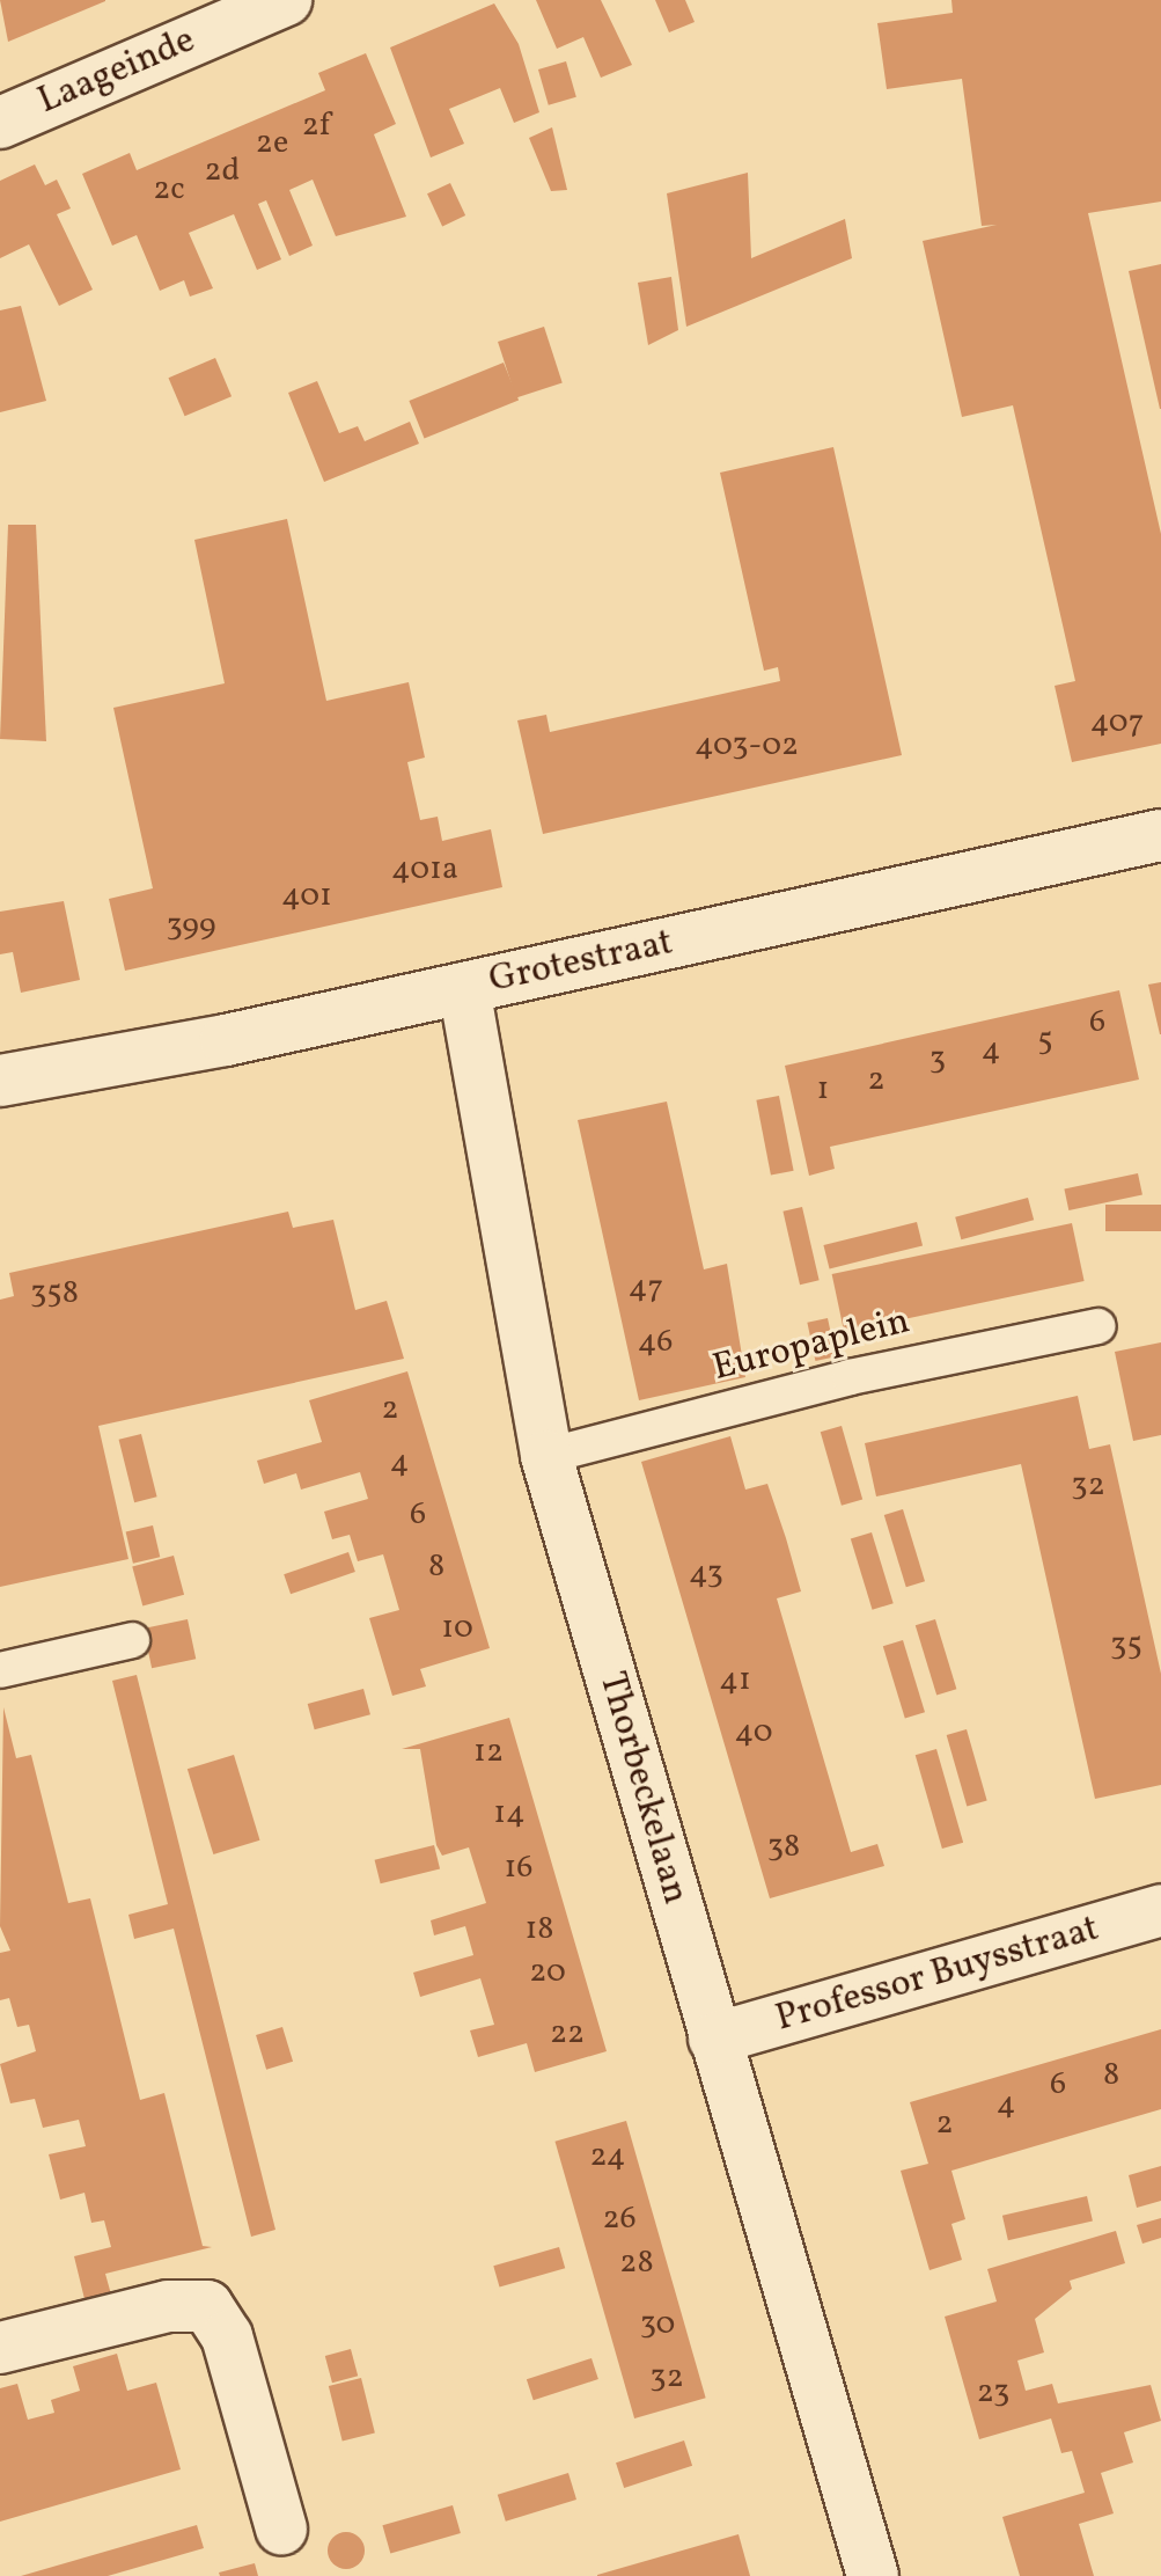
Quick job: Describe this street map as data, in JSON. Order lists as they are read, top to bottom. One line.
{"streets":{"street":["Laageinde","Grotestraat","Thorbeckelaan","Professor Buysstraat"],"lane":["Europaplein"]},"crossings":[["Grotestraat","Thorbeckelaan"],["Europaplein","Thorbeckelaan"],["Thorbeckelaan","Professor Buysstraat"]],"house_numbers":["2f","2e","2d","2c","407","403-02","401a","401","399","6","5","4","3","2","1","47","358","46","2","4","32","6","8","43","10","35","41","40","12","14","38","16","18","20","22","8","6","4","2","24","26","28","30","32","23"]}
